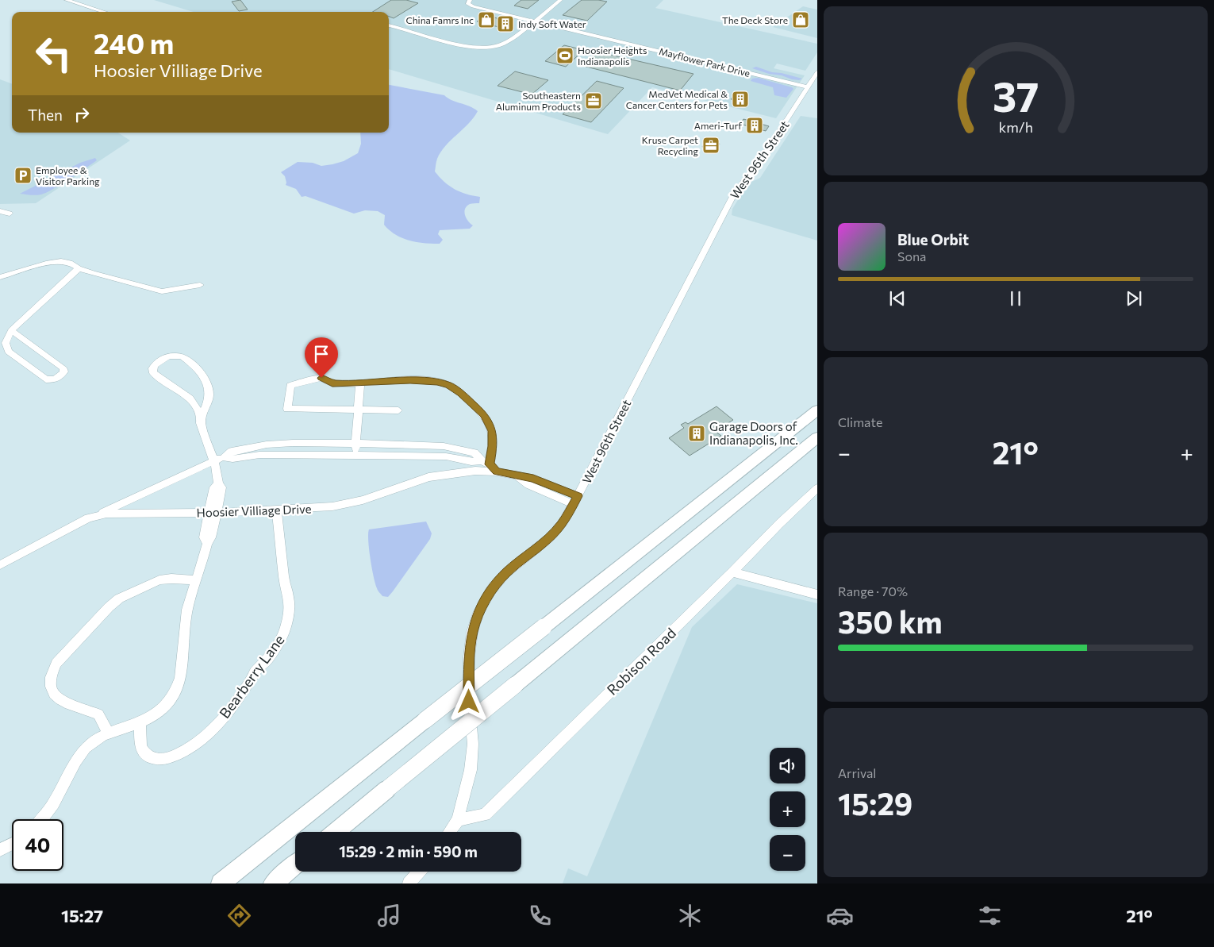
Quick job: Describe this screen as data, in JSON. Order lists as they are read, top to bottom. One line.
{"streets":{"street":["Mayflower Park Drive","West 96th Street","Hoosier Villiage Drive","Robison Road","Bearberry Lane"]},"crossings":[["Mayflower Park Drive","West 96th Street"],["West 96th Street","Hoosier Villiage Drive"],["West 96th Street","Robison Road"],["Hoosier Villiage Drive","Bearberry Lane"]],"places":{"shop":["China Famrs Inc","The Deck Store"],"building":["Indy Soft Water","MedVet Medical & Cancer Centers for Pets","Ameri-Turf","Garage Doors of Indianapolis, Inc."],"sports":["Hoosier Heights Indianapolis"],"office":["Southeastern Aluminum Products","Kruse Carpet Recycling"],"parking":["Employee & Visitor Parking"]},"page":{"turn":["240 m","Hoosier Villiage Drive"],"then":"Then","song":["Blue Orbit","Sona"],"tile":["Climate",["Range · 70%","350 km"],["Arrival","15:29"]],"heat":["−","21°","+"],"map_buttons":["+","−"],"limit":"40","trip":"15:29 · 2 min · 590 m","tabs":["15:27","21°"],"gauge":["37","km/h"]}}
